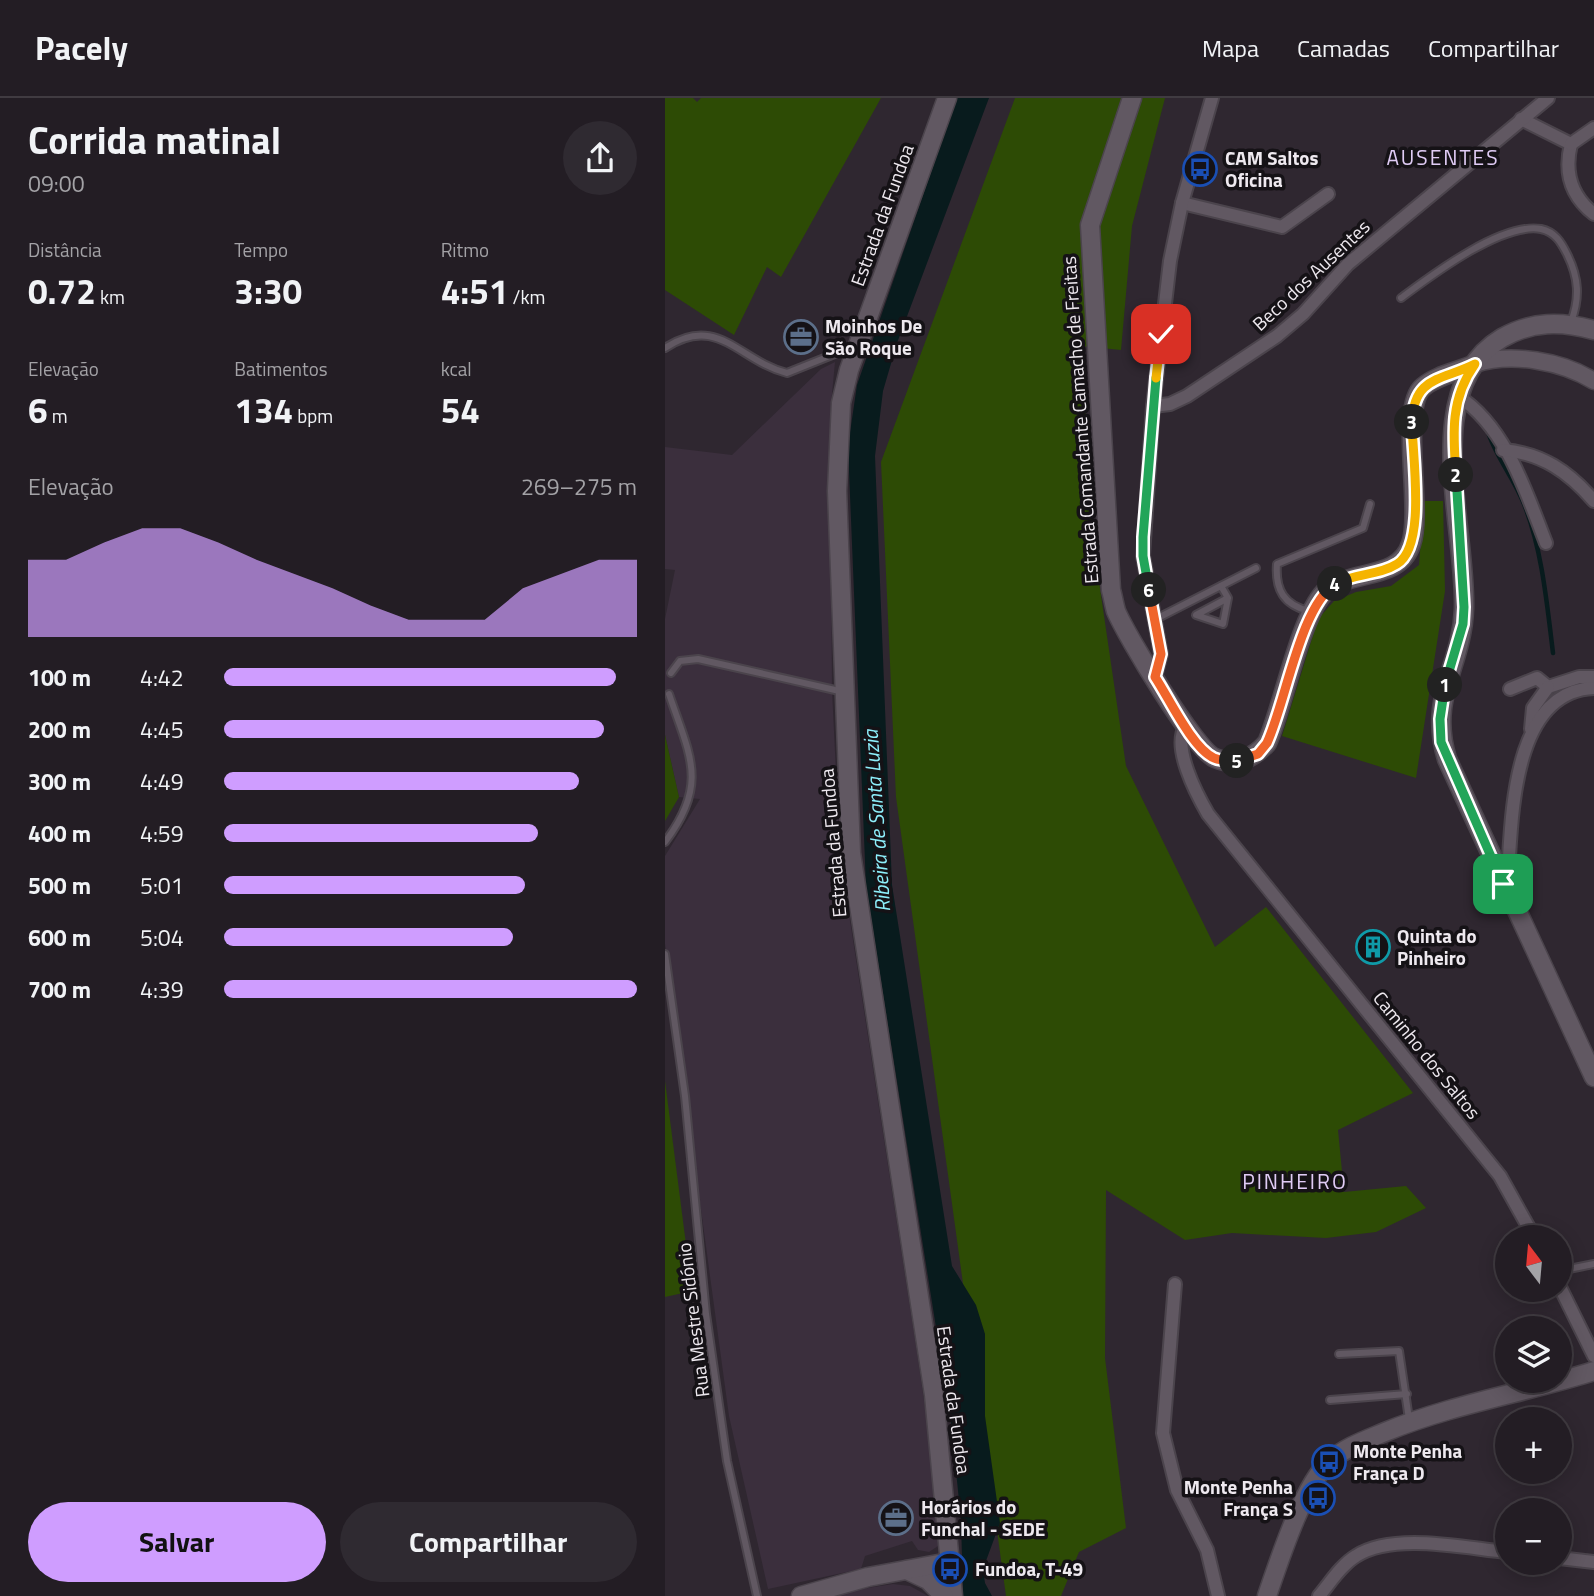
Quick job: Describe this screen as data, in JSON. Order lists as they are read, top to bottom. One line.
{"streets":{"main road":["Estrada da Fundoa","Estrada Comandante Camacho de Freitas"],"street":["Beco dos Ausentes","Caminho dos Saltos"],"lane":["Rua Mestre Sidónio"]},"crossings":[["Estrada Comandante Camacho de Freitas","Caminho dos Saltos"]],"districts":["AUSENTES","PINHEIRO"],"water":["Ribeira de Santa Luzia"],"places":{"bus stop":["CAM Saltos Oficina","Monte Penha França D","Monte Penha França S","Fundoa, T-49"],"office":["Moinhos De São Roque","Horários do Funchal - SEDE"],"building":["Quinta do Pinheiro"]},"north":"top","page":{"header":"Pacely","nav":["Mapa","Camadas","Compartilhar"],"heading":["Corrida matinal","09:00"],"stats":[["Distância","0.72 km"],["Tempo","3:30"],["Ritmo","4:51 /km"],["Elevação","6 m"],["Batimentos","134 bpm"],["kcal","54"]],"pins":["3","2","4","6","1","5"],"chart":["Elevação","269–275 m"],"list":[{"name":"100 m","note":"4:42"},{"name":"200 m","note":"4:45"},{"name":"300 m","note":"4:49"},{"name":"400 m","note":"4:59"},{"name":"500 m","note":"5:01"},{"name":"600 m","note":"5:04"},{"name":"700 m","note":"4:39"}],"map_buttons":["+","−"],"buttons":["Salvar","Compartilhar"]}}
